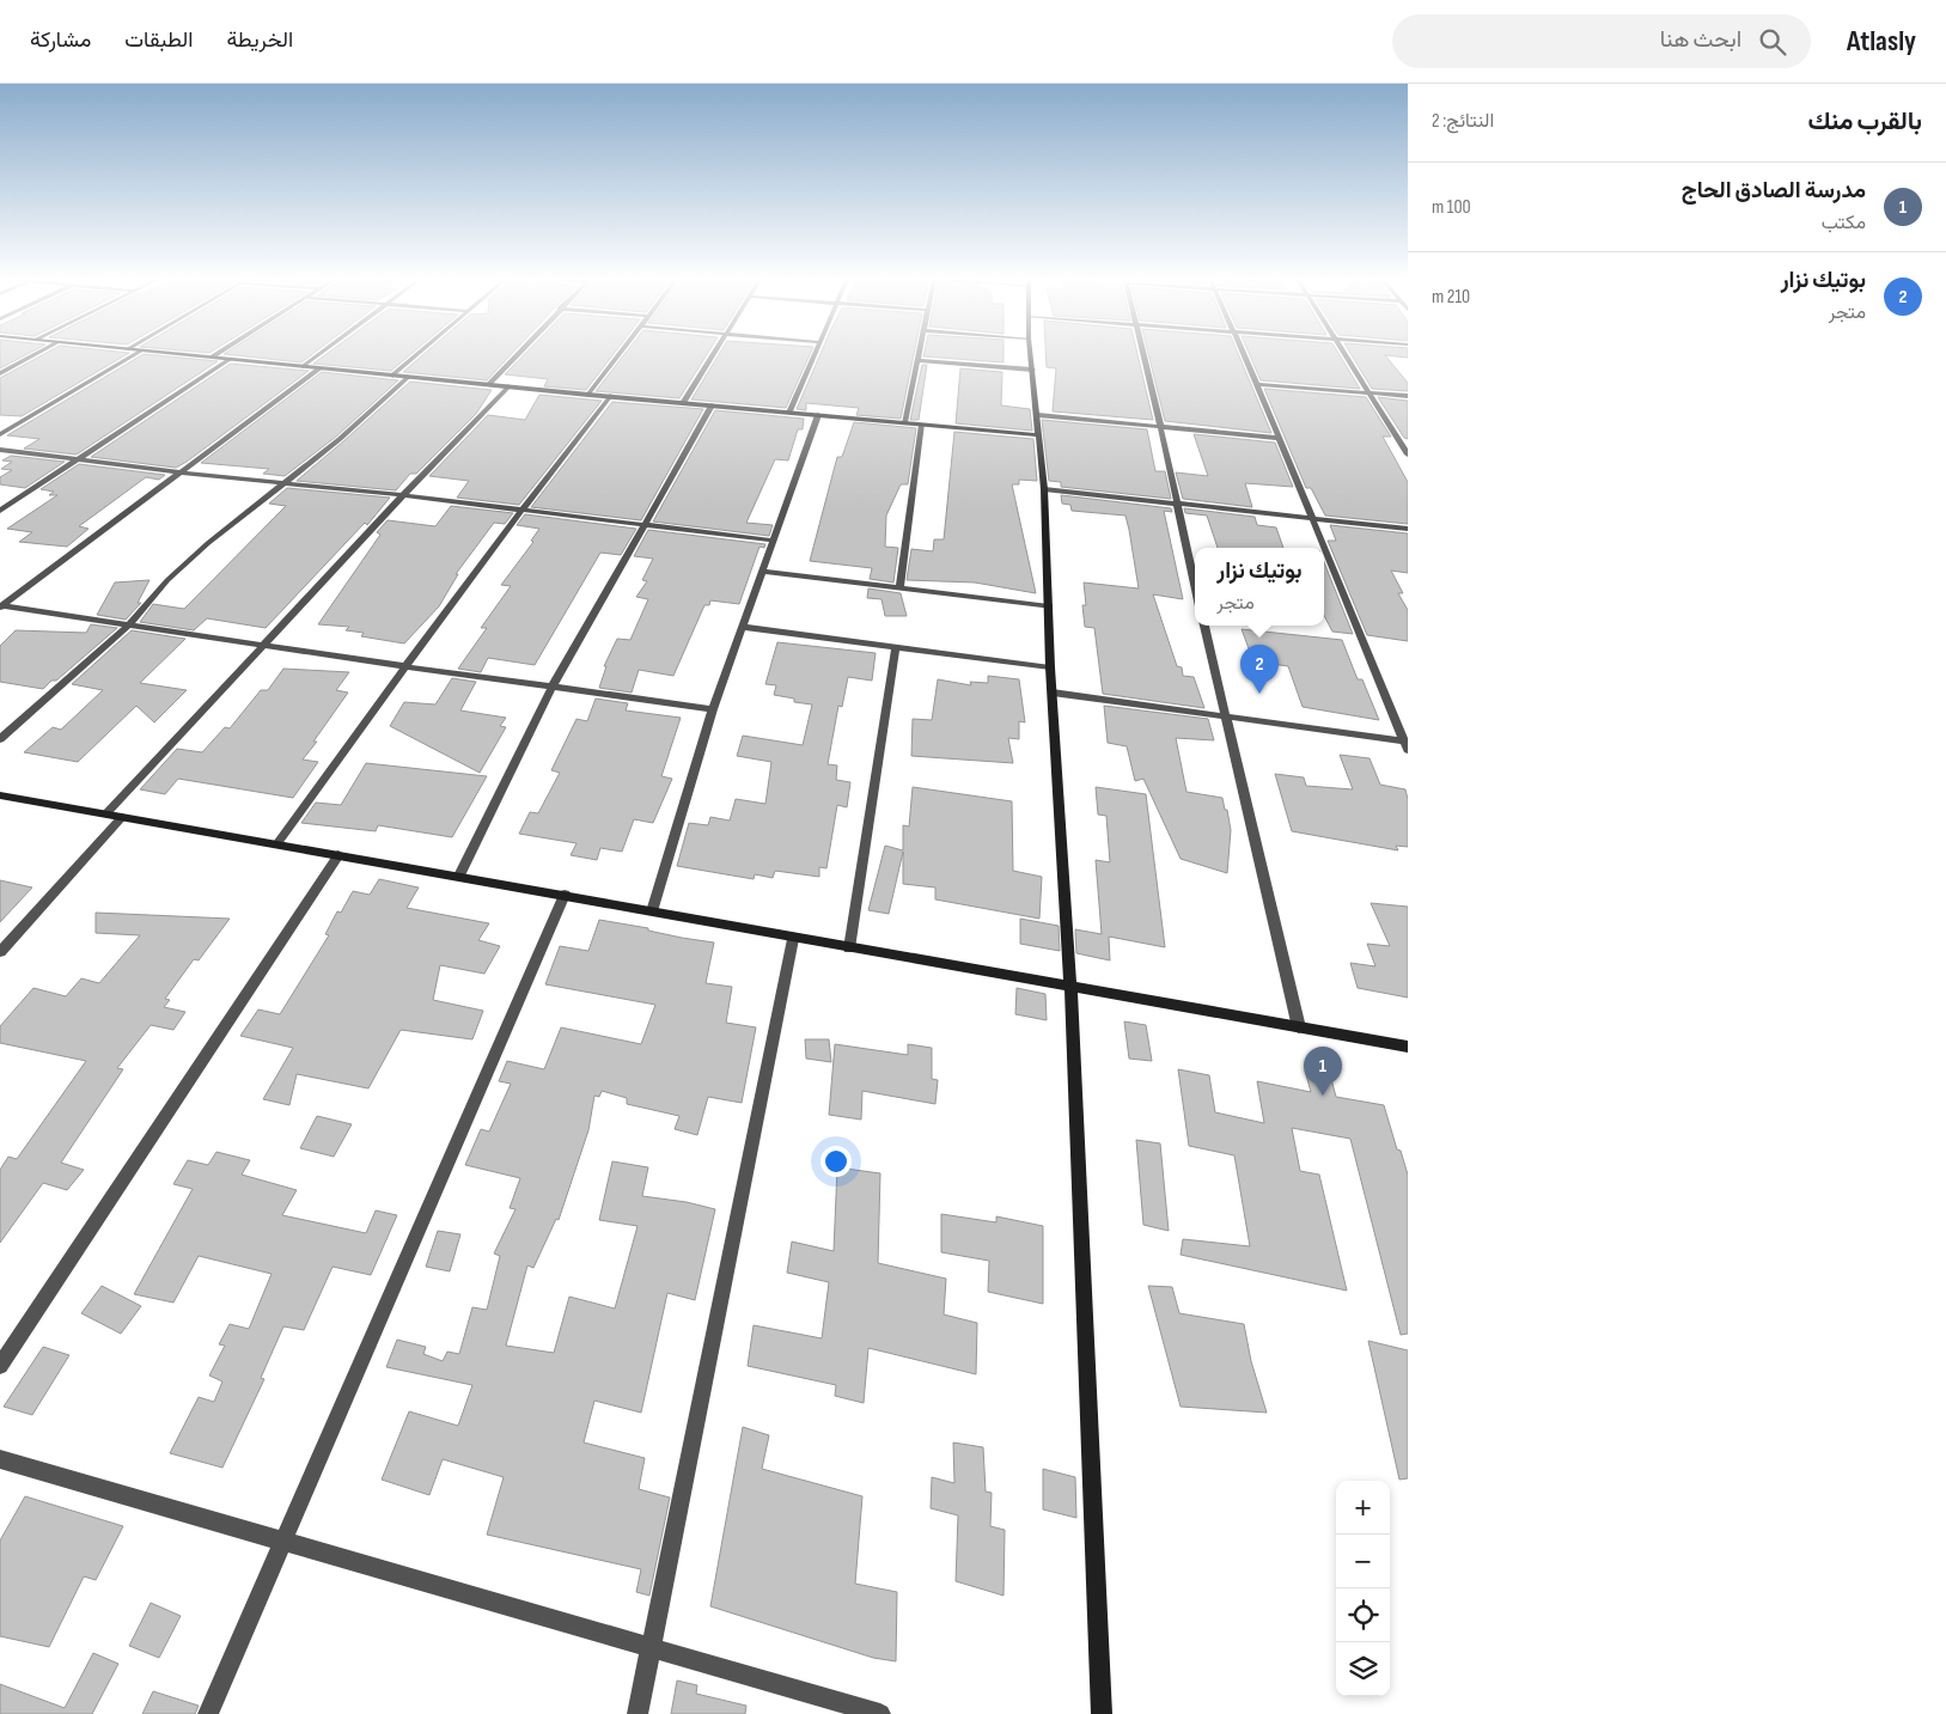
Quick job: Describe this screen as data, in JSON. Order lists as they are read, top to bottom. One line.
{"page":{"header":"Atlasly","search":"ابحث هنا","nav":["الخريطة","الطبقات","مشاركة"],"heading":["بالقرب منك","النتائج: 2"],"list":[{"mark":"1","name":"مدرسة الصادق الحاج","note":"مكتب","value":"100 m"},{"mark":"2","name":"بوتيك نزار","note":"متجر","value":"210 m"}],"popup":["بوتيك نزار","متجر"],"pins":["2","1"],"map_buttons":["+","−"]}}
